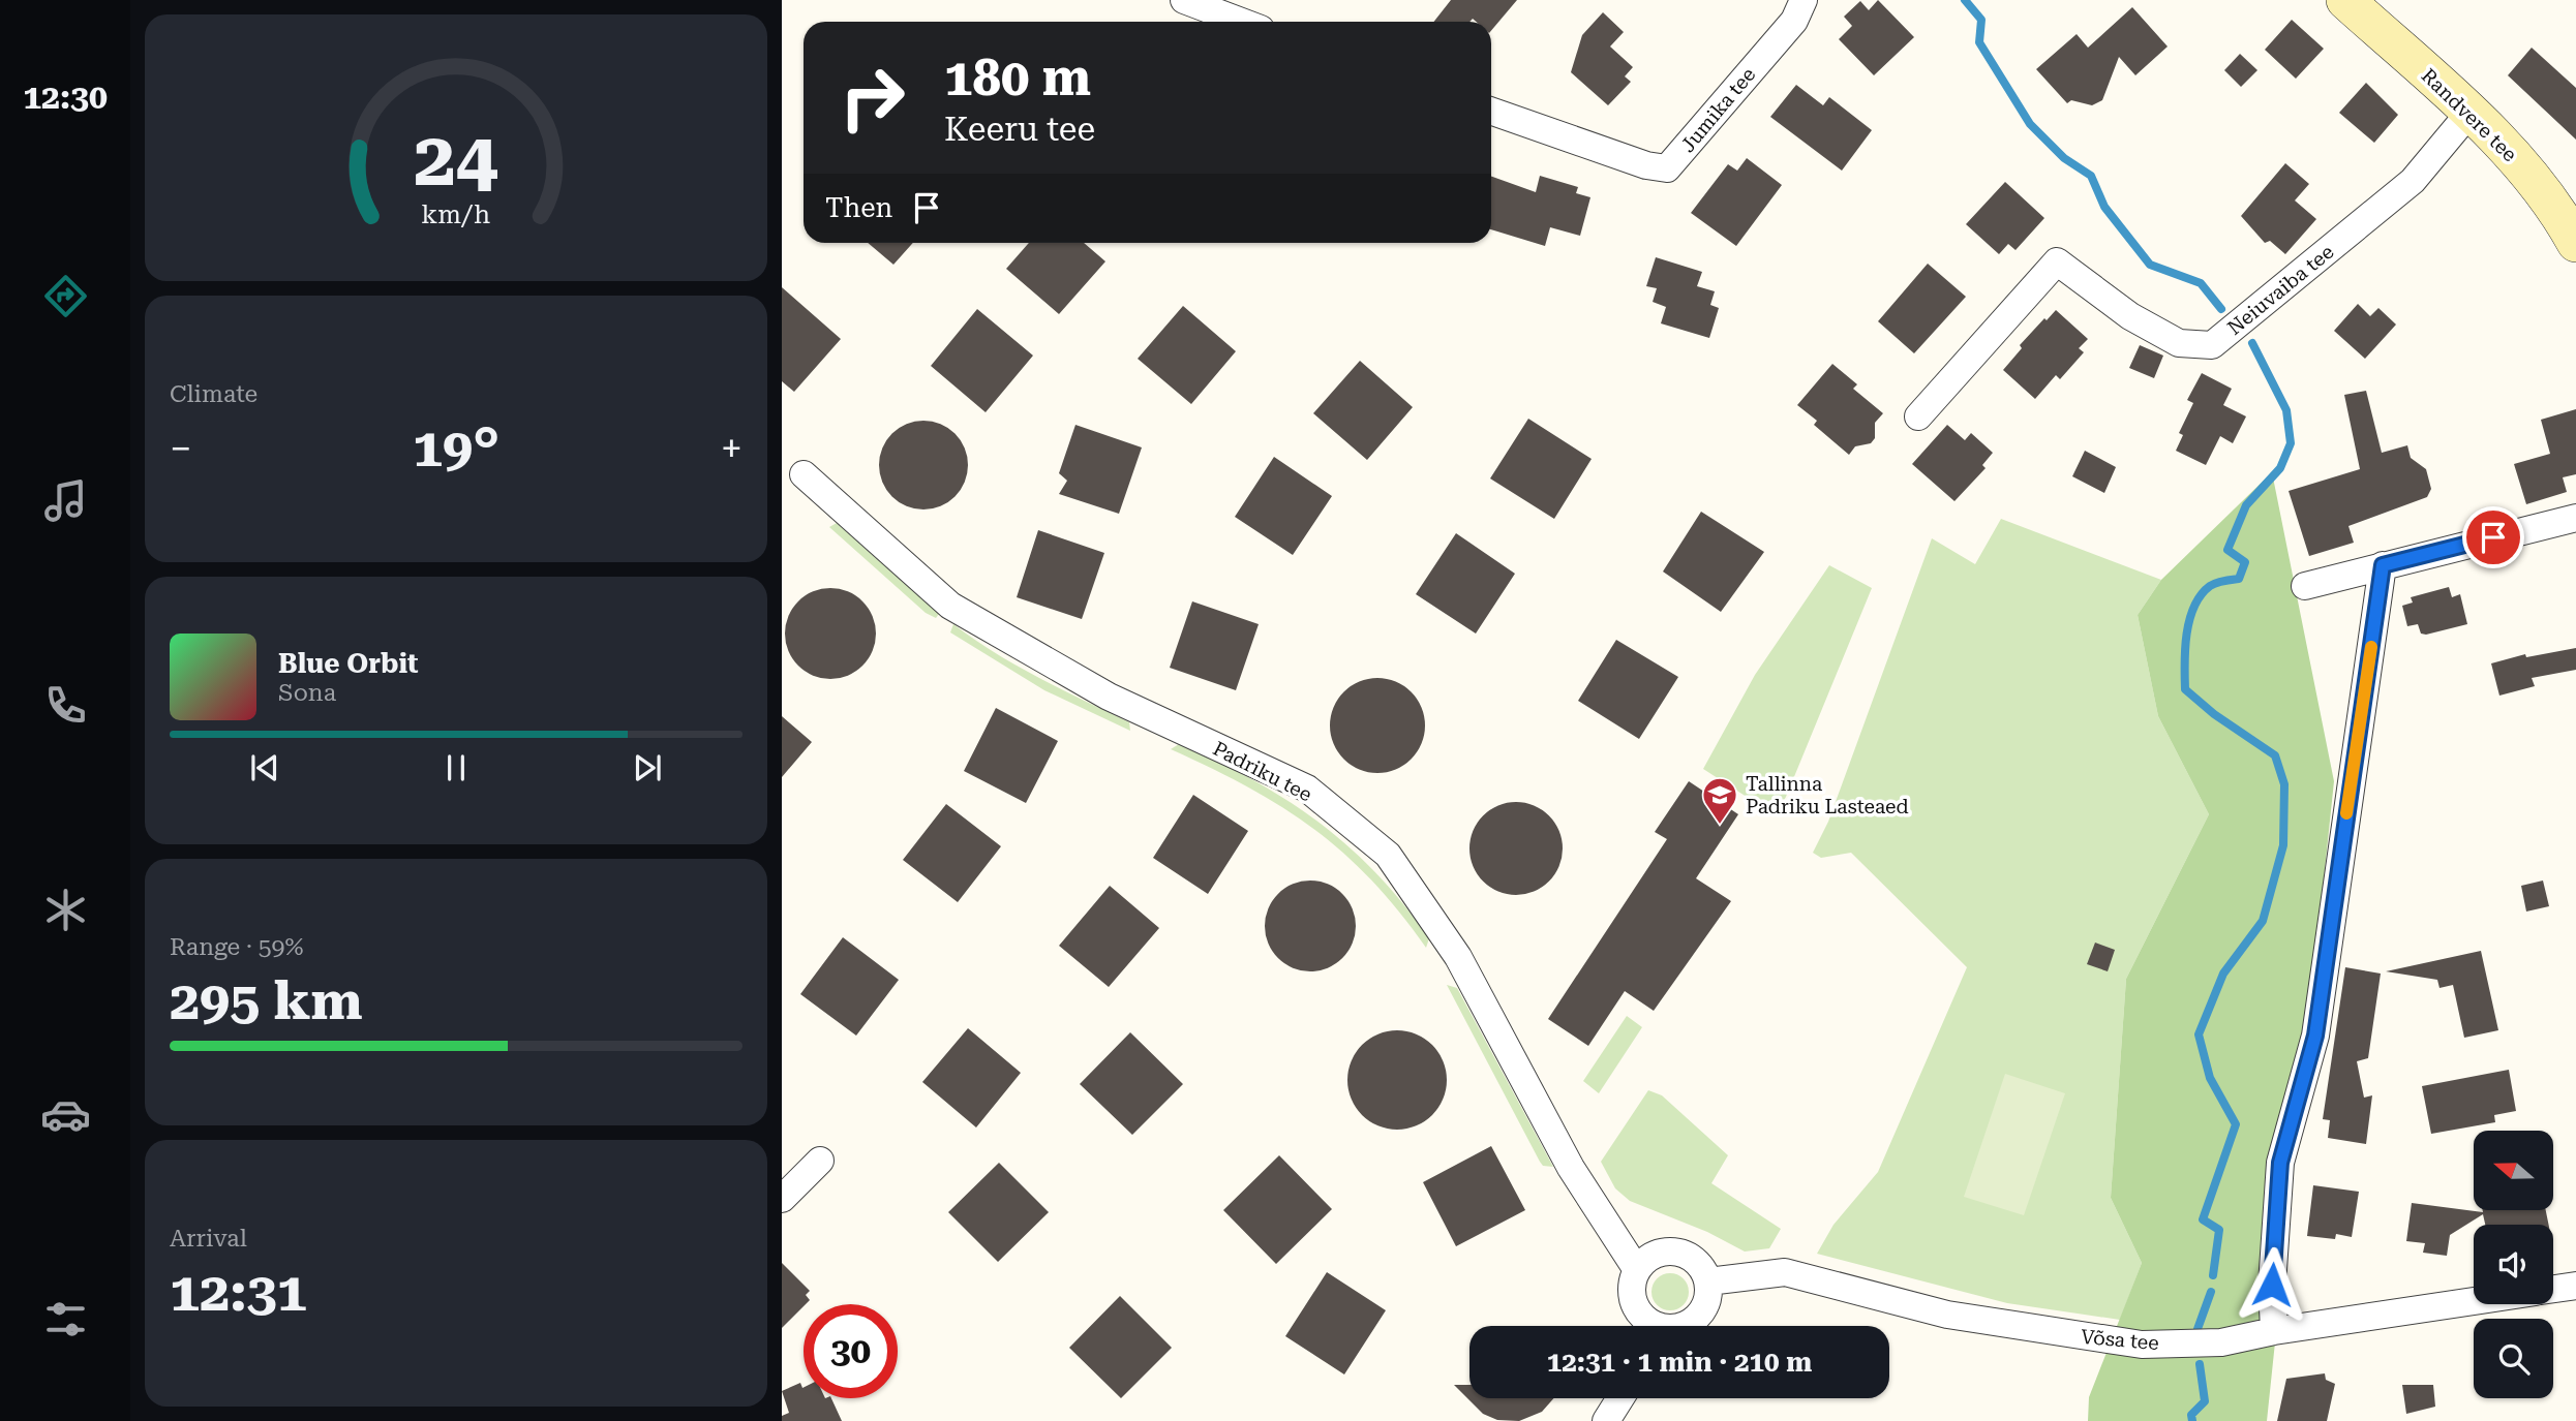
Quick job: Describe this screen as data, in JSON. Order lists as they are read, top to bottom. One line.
{"streets":{"main road":["Randvere tee"],"street":["Jumika tee","Neiuvaiba tee","Padriku tee","Võsa tee"]},"crossings":[["Randvere tee","Neiuvaiba tee"]],"places":{"school or university":["Tallinna Padriku Lasteaed"]},"north":"left","page":{"tabs":"12:30","turn":["180 m","Keeru tee"],"then":"Then","tile":["Climate",["Range · 59%","295 km"],["Arrival","12:31"]],"heat":["−","19°","+"],"song":["Blue Orbit","Sona"],"limit":"30","trip":"12:31 · 1 min · 210 m","gauge":["24","km/h"]}}
